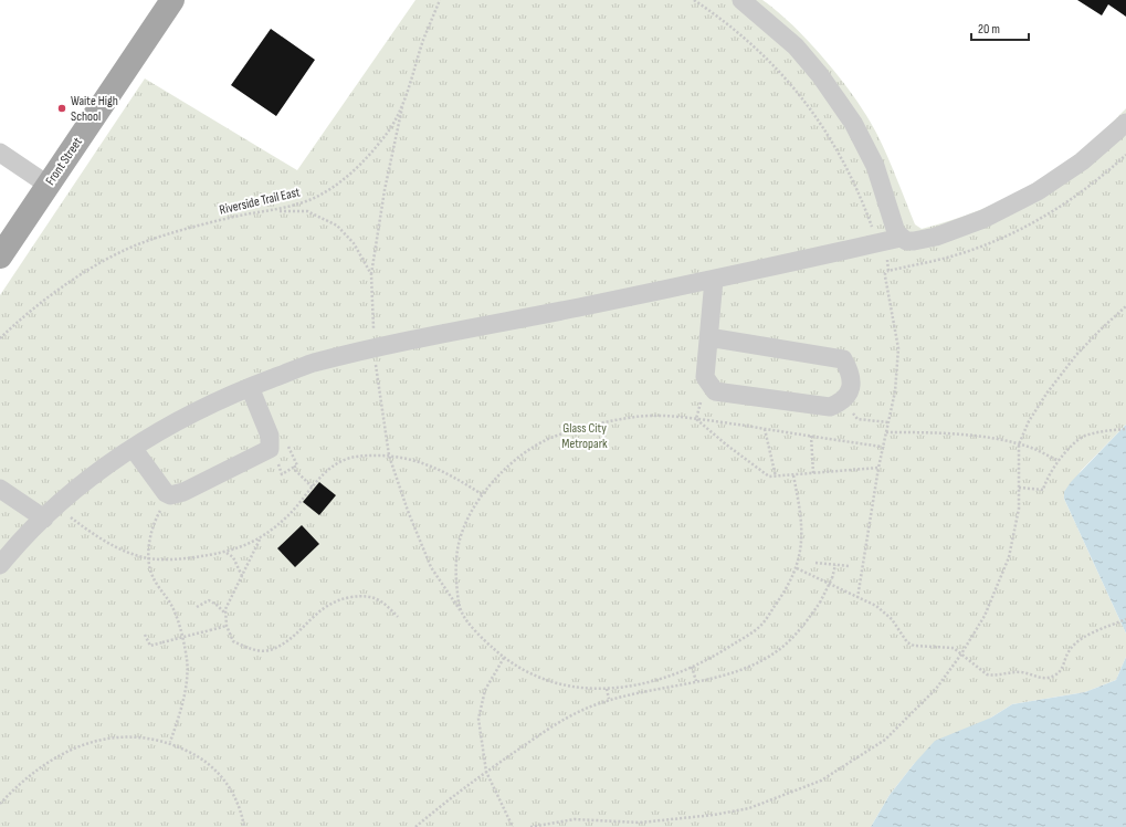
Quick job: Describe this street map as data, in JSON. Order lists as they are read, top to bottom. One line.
{"streets":{"main road":["Front Street"],"path":["Riverside Trail East"]},"parks":["Glass City Metropark"],"places":["Waite High School"],"scale_bar":"20 m"}
